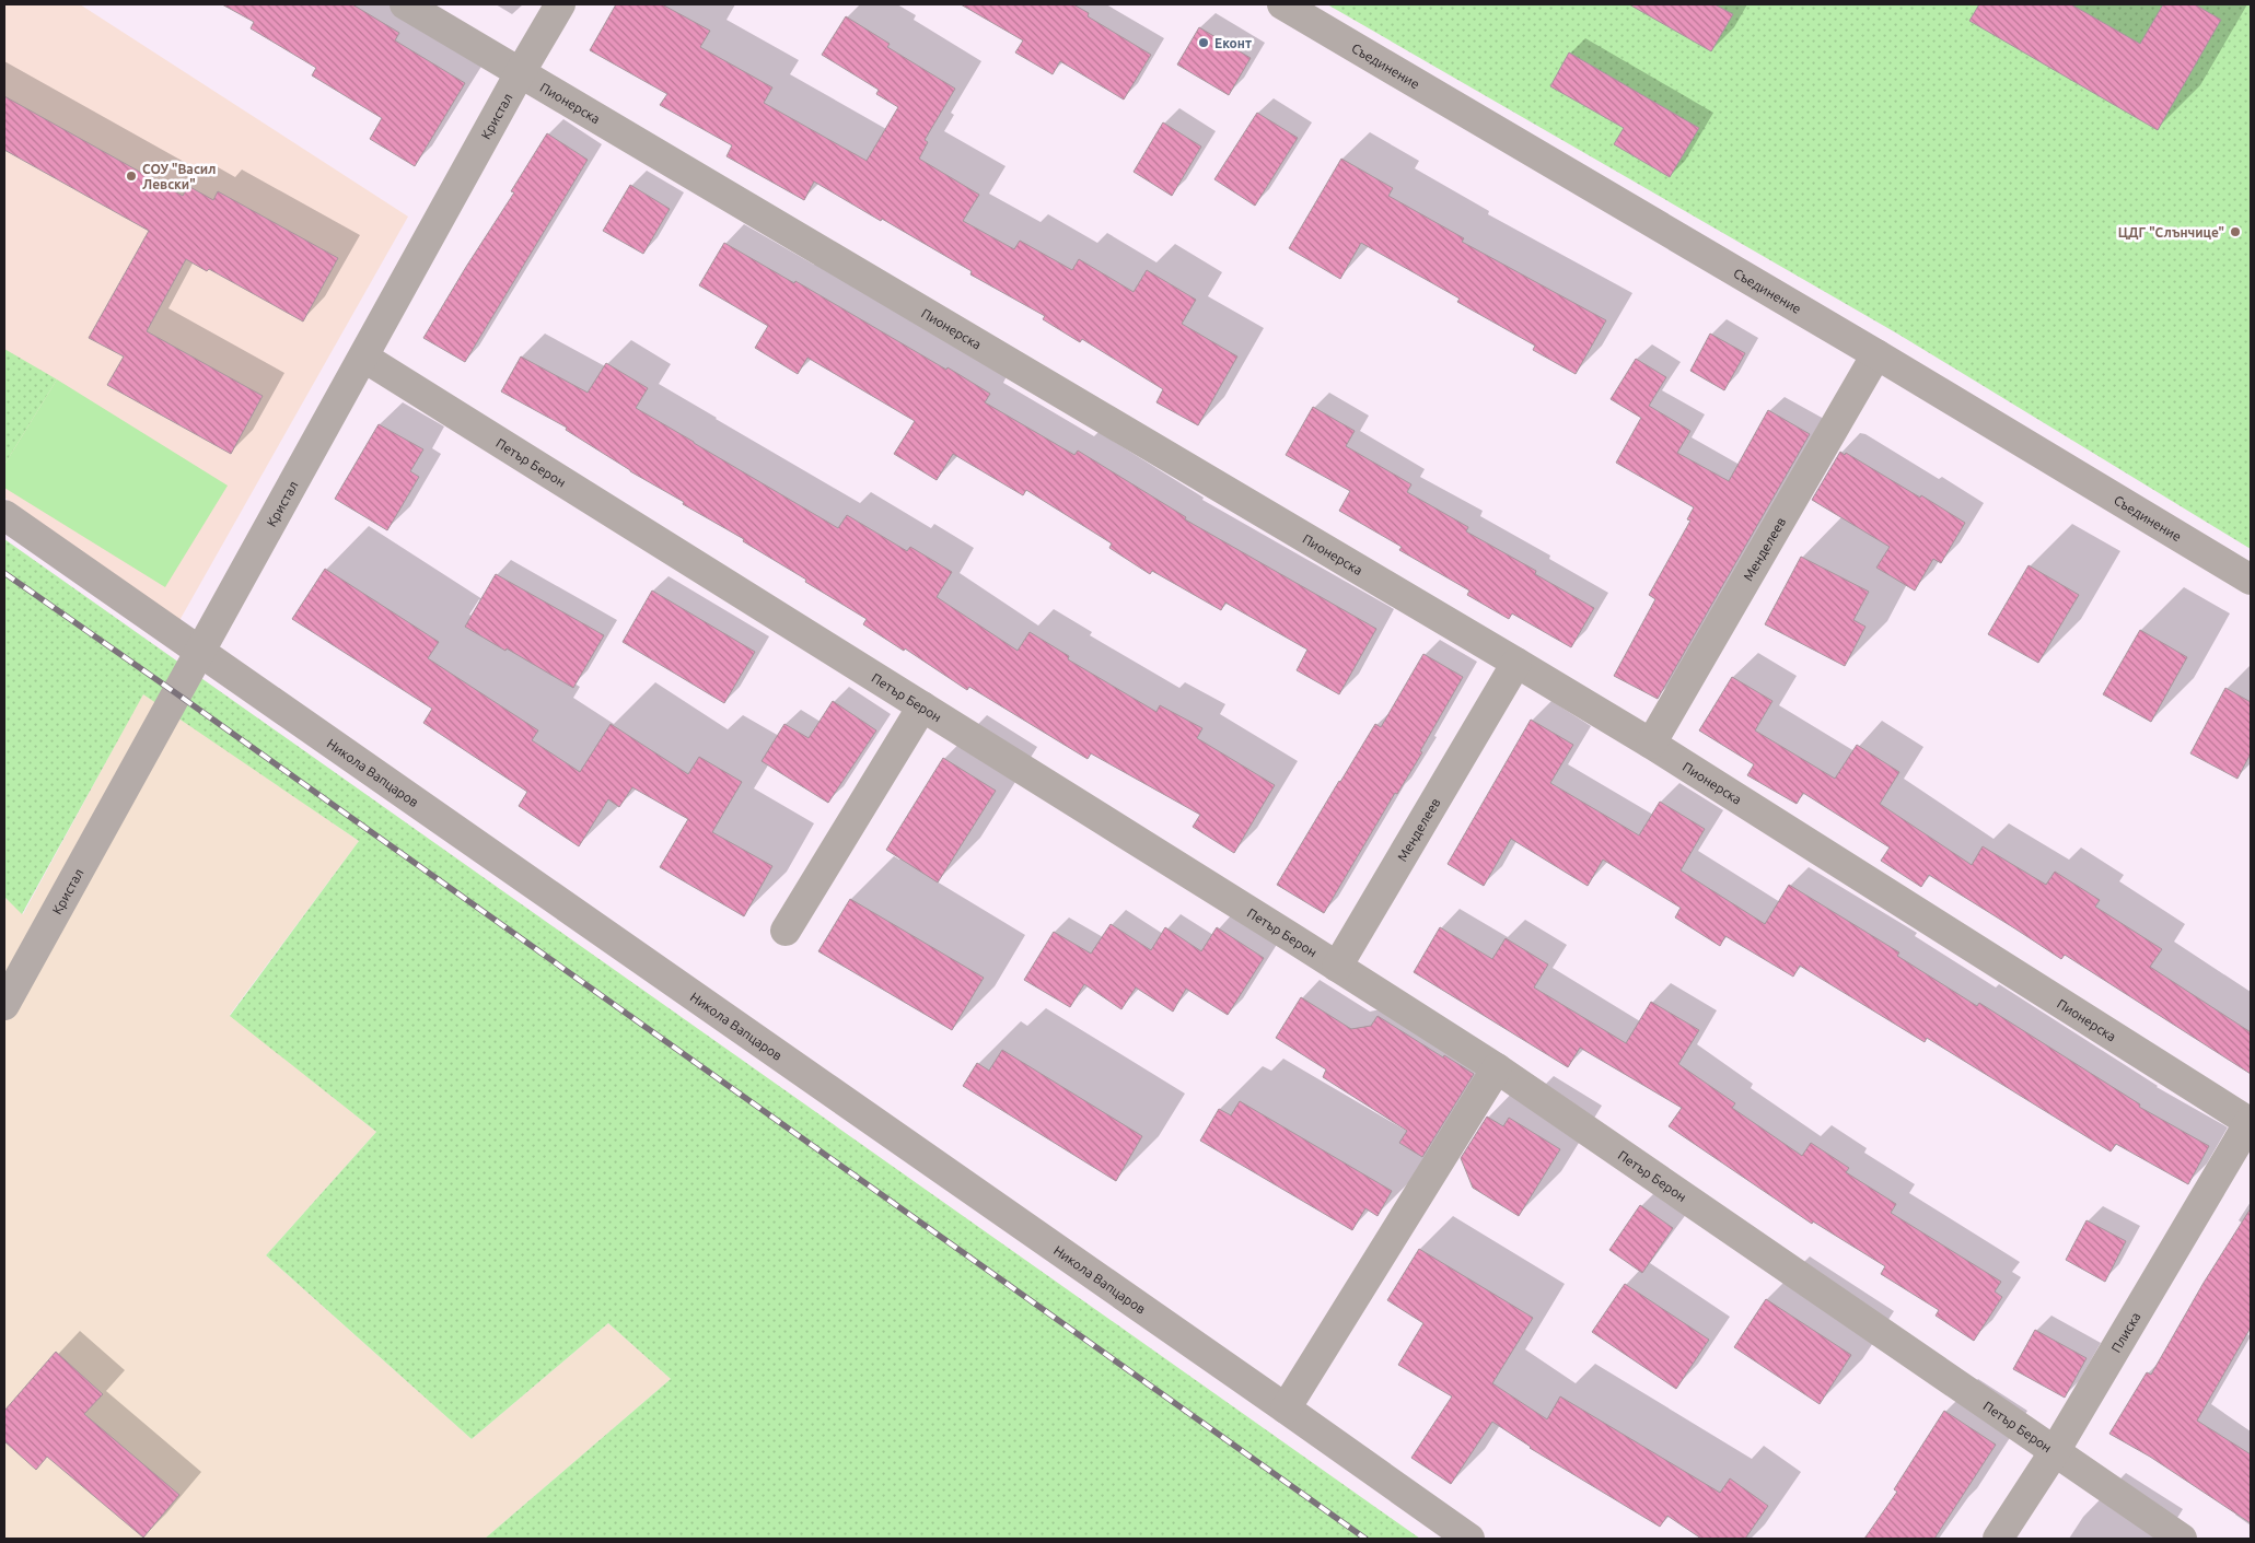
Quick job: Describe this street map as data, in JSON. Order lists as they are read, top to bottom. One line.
{"streets":{"street":["Съединение","Пионерска","Кристал","Петър Берон","Менделеев","Никола Вапцаров","Плиска"]},"crossings":[["Съединение","Менделеев"],["Пионерска","Кристал"],["Пионерска","Менделеев"],["Пионерска","Плиска"],["Кристал","Петър Берон"],["Кристал","Никола Вапцаров"],["Петър Берон","Менделеев"],["Петър Берон","Плиска"]],"places":["Еконт","СОУ \"Васил Левски\"","ЦДГ \"Слънчице\""]}
